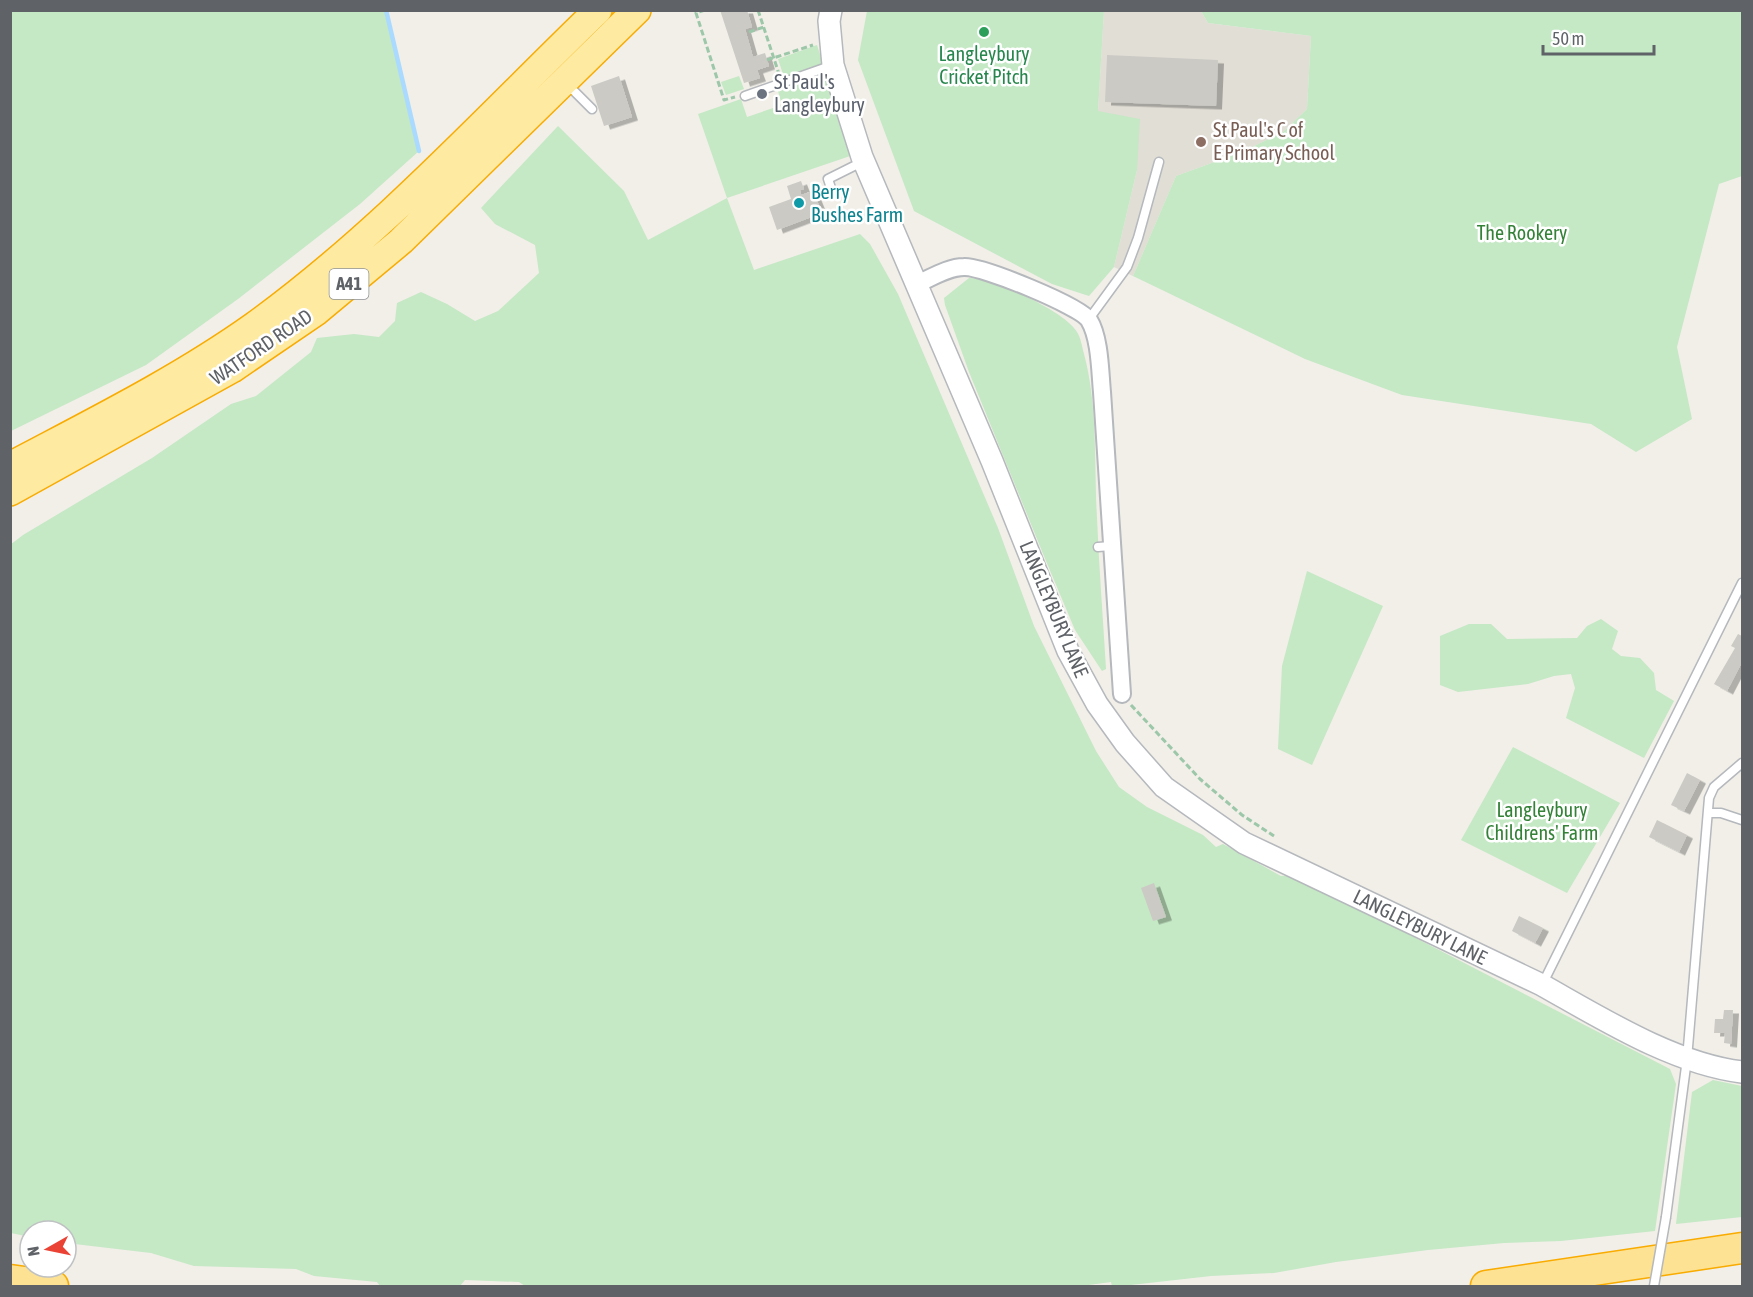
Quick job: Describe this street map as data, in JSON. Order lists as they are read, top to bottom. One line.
{"streets":{"highway":["A41","WATFORD ROAD"],"street":["LANGLEYBURY LANE"]},"parks":["The Rookery","Langleybury Childrens' Farm"],"places":["Langleybury Cricket Pitch","St Paul's Langleybury","St Paul's C of E Primary School","Berry Bushes Farm"],"scale_bar":"50 m","north":"left"}
